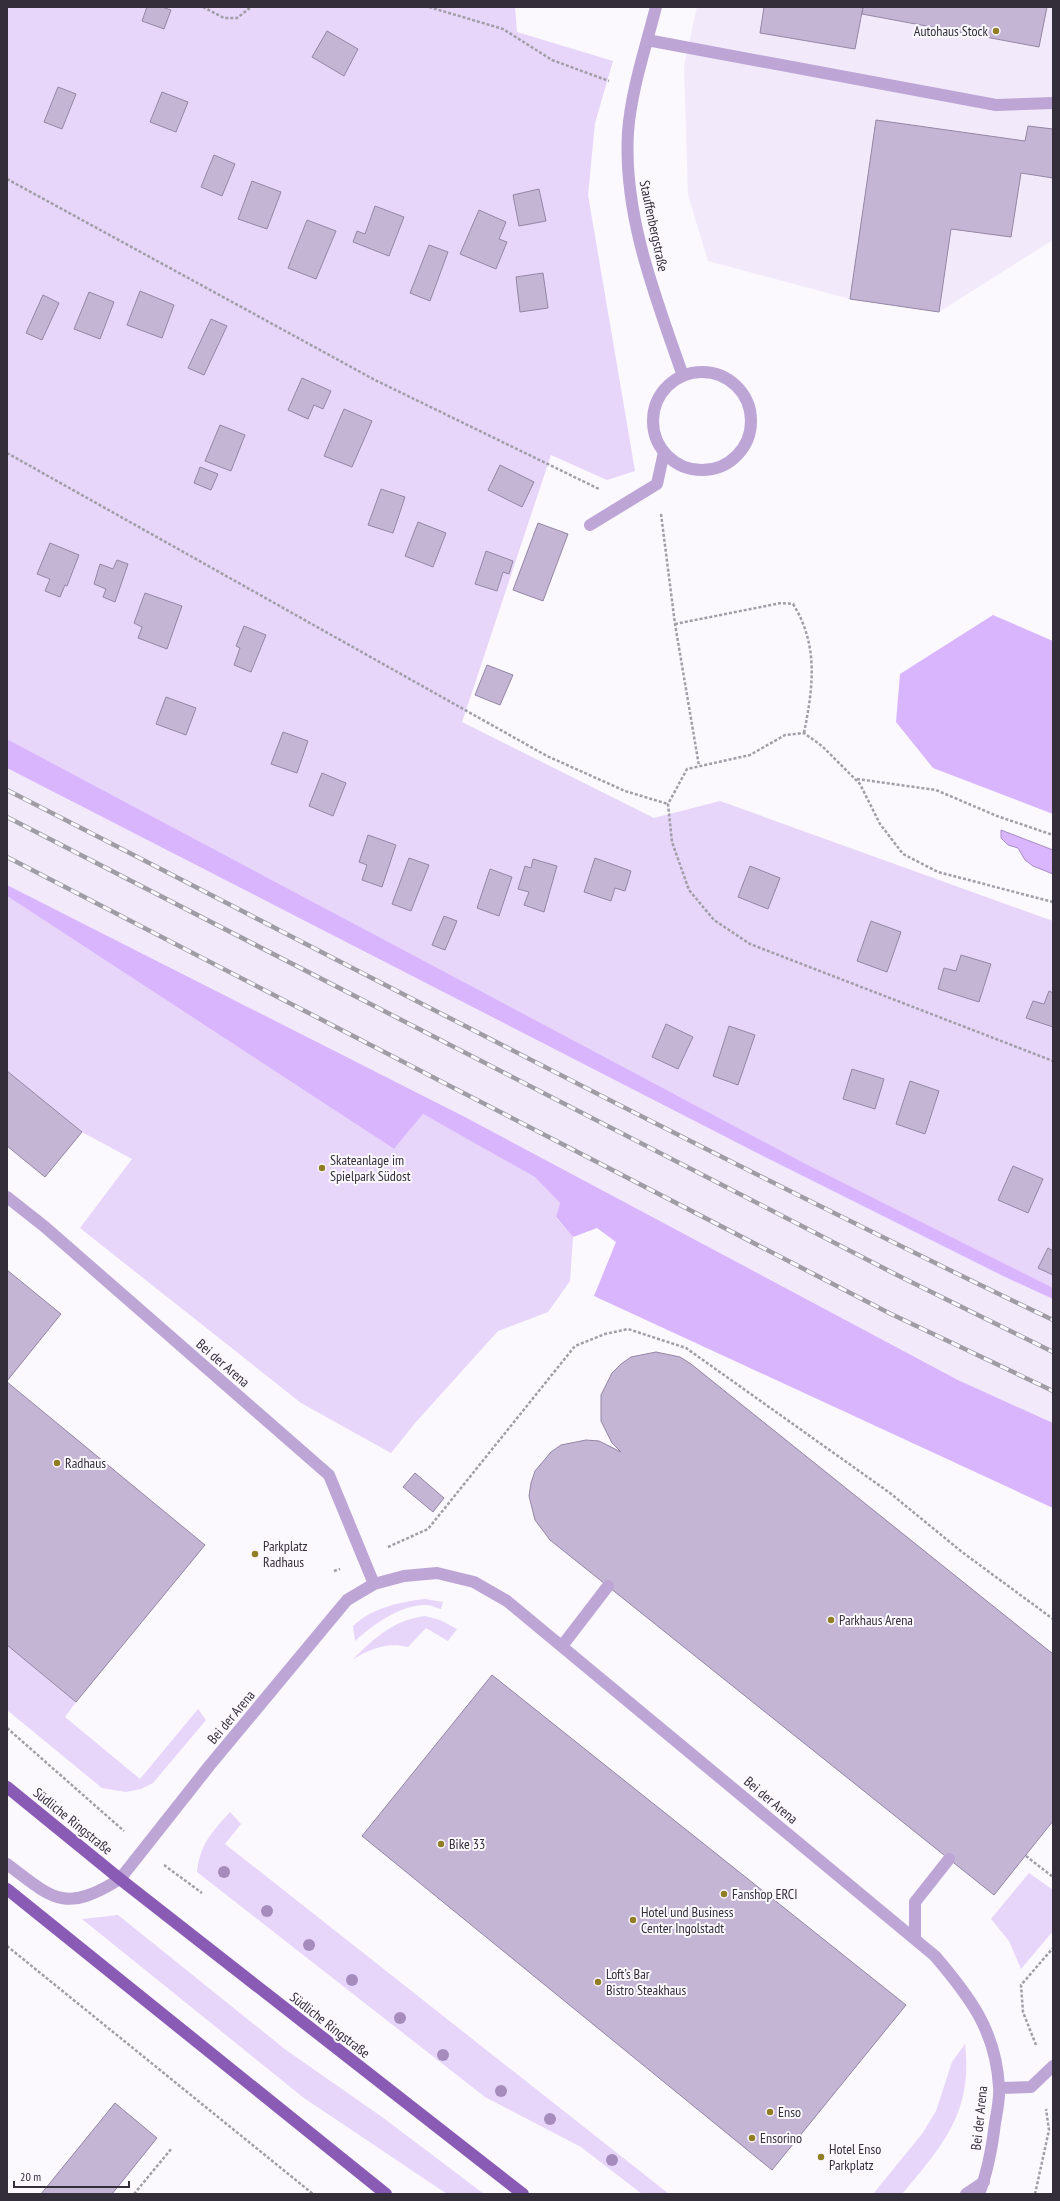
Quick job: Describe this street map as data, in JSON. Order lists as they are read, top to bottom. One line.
{"streets":{"main road":["Südliche Ringstraße"],"street":["Stauffenbergstraße","Bei der Arena"]},"crossings":[["Bei der Arena","Südliche Ringstraße"]],"places":["Autohaus Stock","Skateanlage im Spielpark Südost","Radhaus","Parkplatz Radhaus","Parkhaus Arena","Bike 33","Fanshop ERCI","Hotel und Business Center Ingolstadt","Loft’s Bar Bistro Steakhaus","Enso","Ensorino","Hotel Enso Parkplatz"],"scale_bar":"20 m"}
